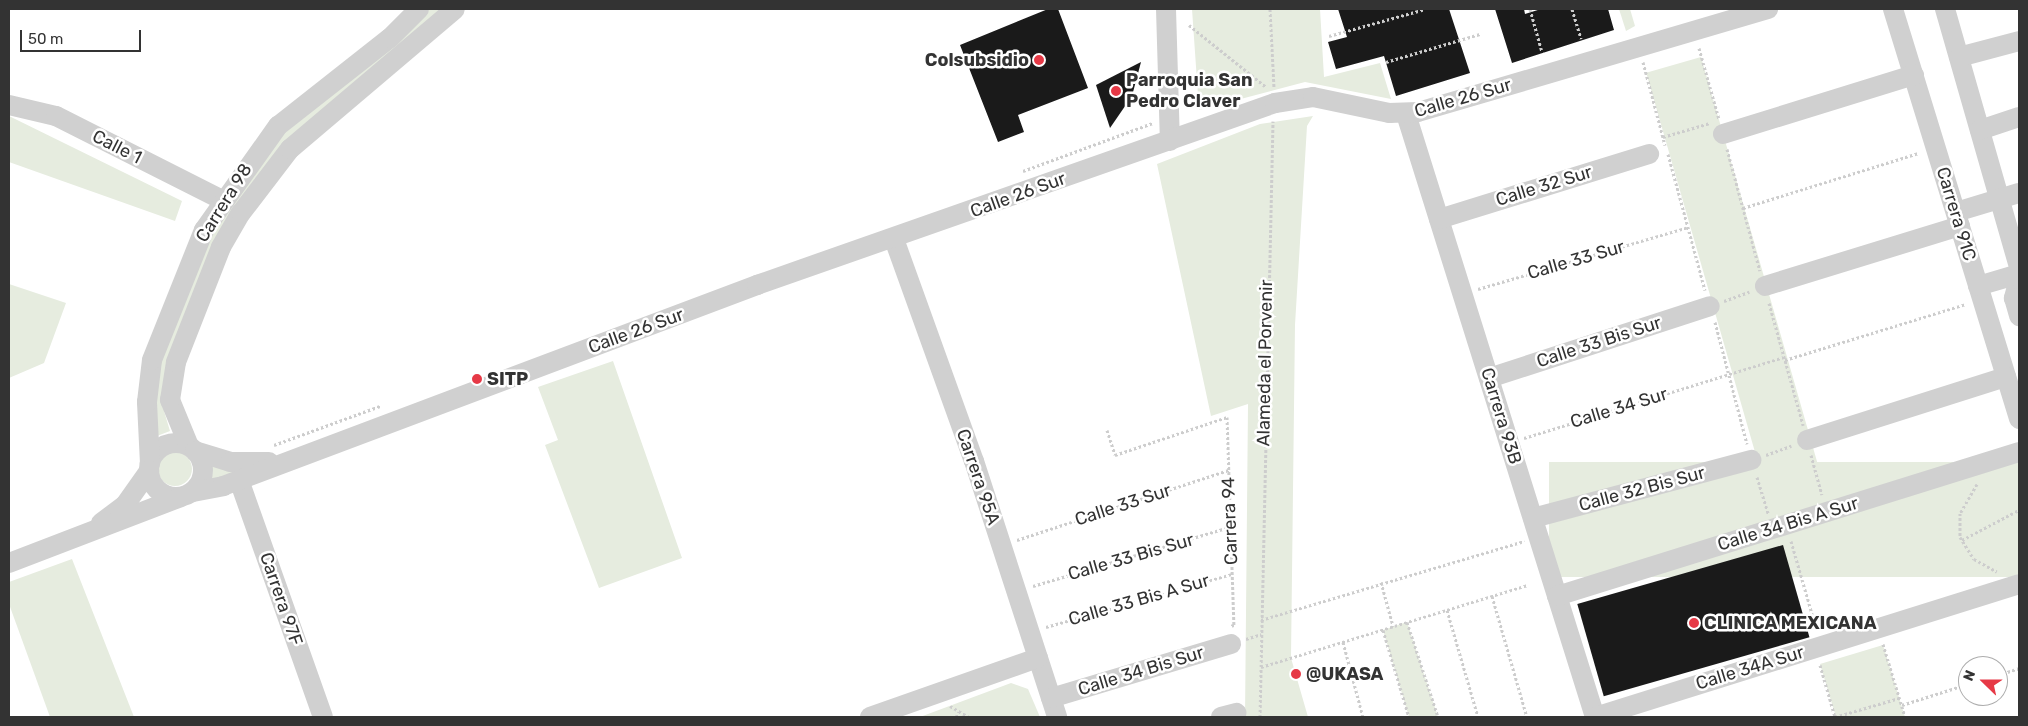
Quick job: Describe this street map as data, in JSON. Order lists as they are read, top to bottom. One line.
{"streets":{"street":["Calle 26 Sur","Calle 1","Calle 32 Sur","Carrera 98","Carrera 91C","Calle 33 Bis Sur","Carrera 93B","Carrera 95A","Calle 32 Bis Sur","Calle 34 Bis A Sur","Carrera 97F","Calle 34A Sur","Calle 34 Bis Sur"],"path":["Calle 33 Sur","Alameda el Porvenir","Calle 34 Sur","Carrera 94","Calle 33 Bis A Sur"]},"crossings":[["Calle 26 Sur","Carrera 98"],["Calle 26 Sur","Alameda el Porvenir"],["Calle 26 Sur","Carrera 93B"],["Calle 26 Sur","Carrera 95A"],["Calle 26 Sur","Carrera 97F"],["Calle 1","Carrera 98"],["Calle 32 Sur","Carrera 93B"],["Carrera 91C","Calle 34 Sur"],["Calle 33 Sur","Carrera 93B"],["Calle 33 Sur","Carrera 94"],["Calle 33 Bis Sur","Carrera 93B"],["Calle 33 Bis Sur","Carrera 94"],["Calle 34 Sur","Carrera 93B"],["Carrera 93B","Calle 32 Bis Sur"],["Carrera 93B","Calle 34 Bis A Sur"],["Carrera 93B","Calle 34A Sur"],["Carrera 95A","Calle 34 Bis Sur"],["Carrera 94","Calle 33 Bis A Sur"],["Carrera 94","Calle 34 Bis Sur"]],"places":["Colsubsidio","Parroquia San Pedro Claver","SITP","CLINICA MEXICANA","@UKASA"],"scale_bar":"50 m","north":"left"}
